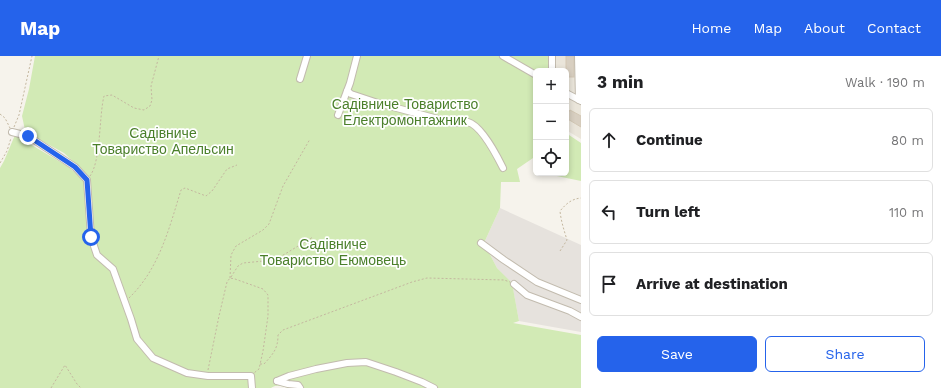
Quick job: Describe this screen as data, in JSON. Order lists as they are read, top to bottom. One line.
{"parks":["Садівниче Товариство Електромонтажник","Садівниче Товариство Апельсин","Садівниче Товариство Еюмовець"],"page":{"header":"Map","nav":["Home","Map","About","Contact"],"heading":["3 min","Walk · 190 m"],"map_buttons":["+","−"],"list":[["Continue","80 m"],["Turn left","110 m"],"Arrive at destination"],"buttons":["Save","Share"]}}
